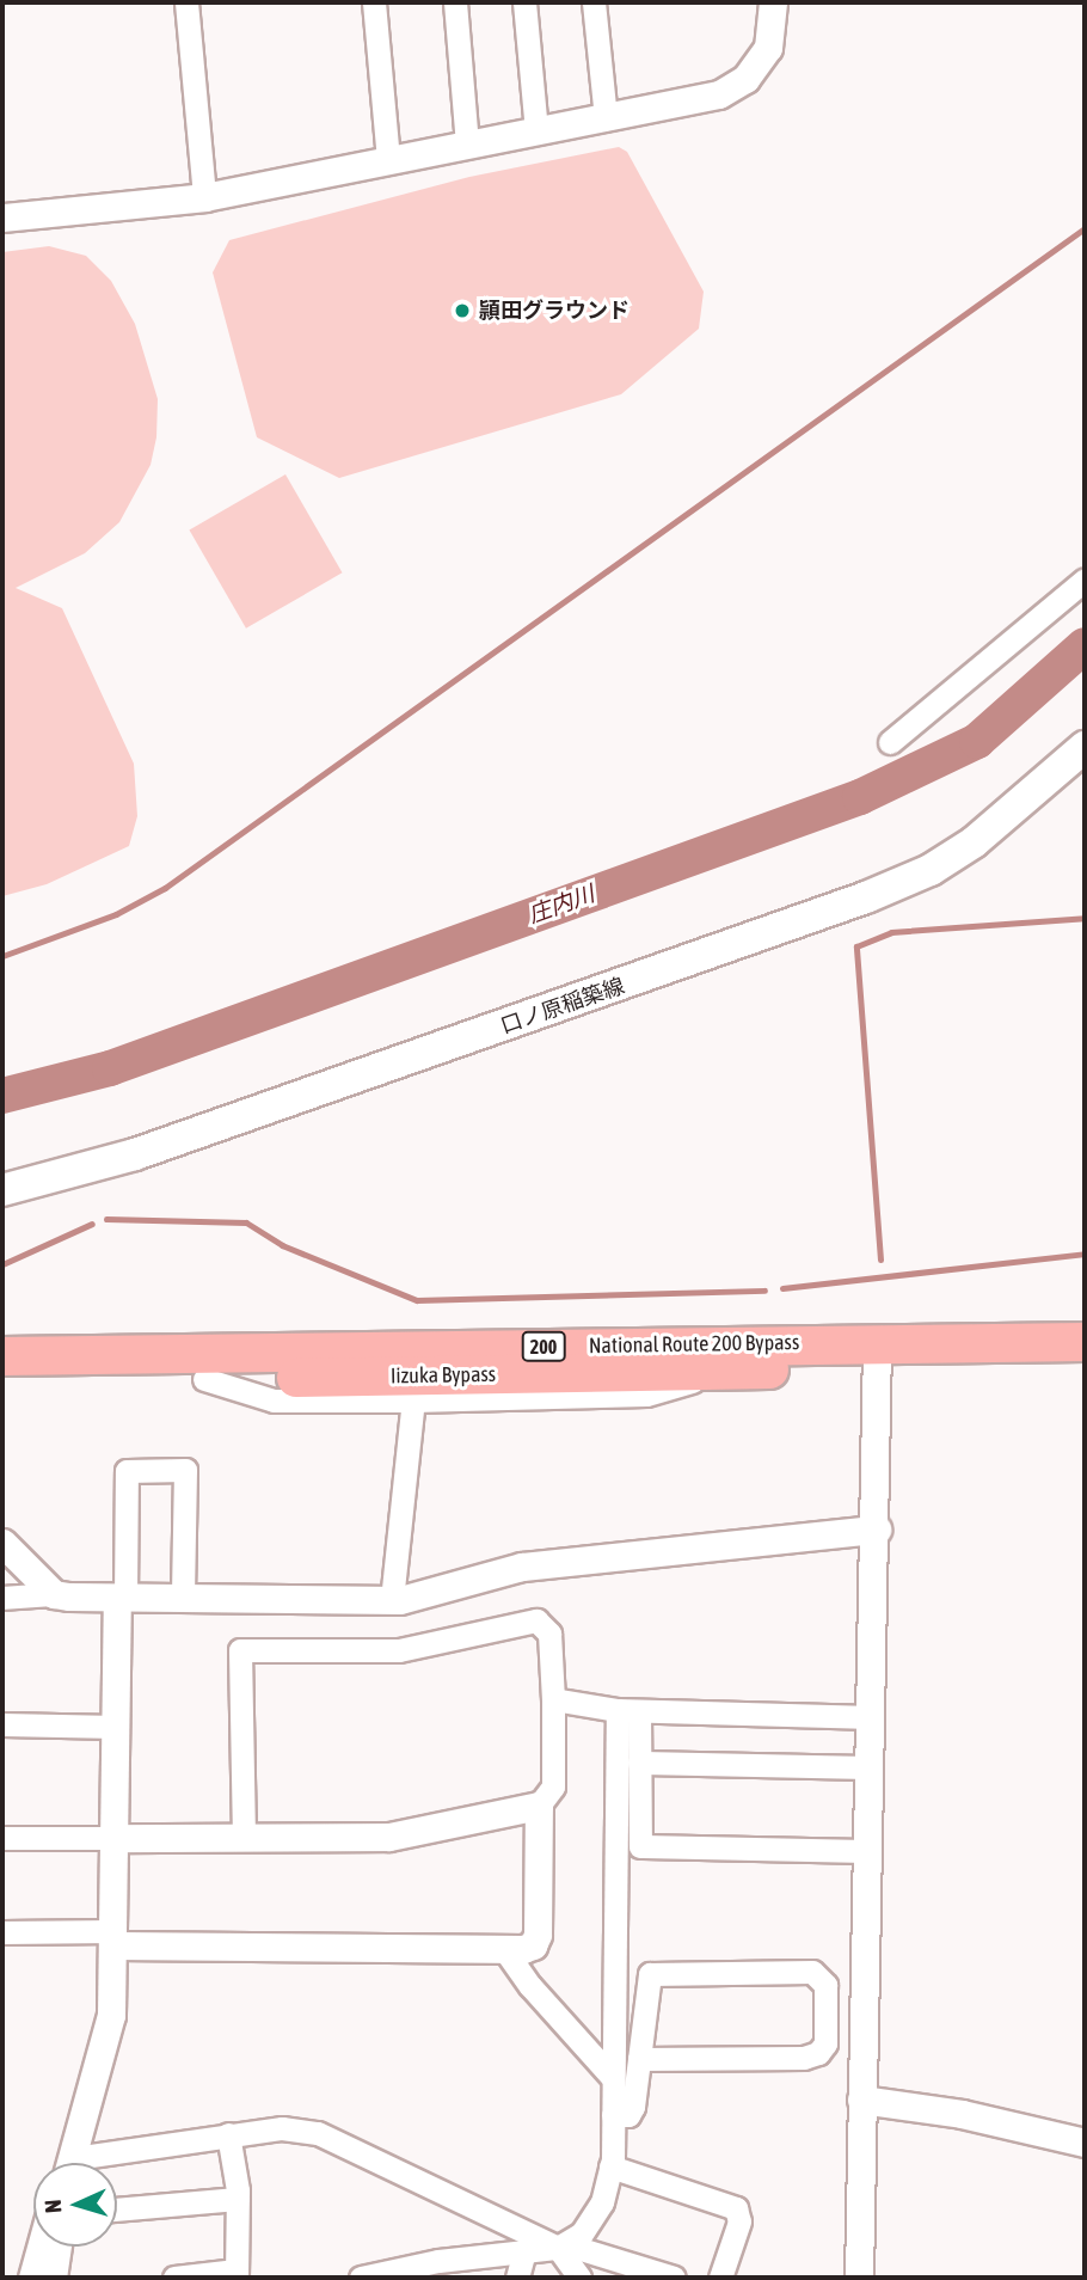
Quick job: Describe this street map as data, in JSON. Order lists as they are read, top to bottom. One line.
{"streets":{"highway":["National Route 200 Bypass","200","Iizuka Bypass"],"main road":["口ノ原稲築線"]},"crossings":[["National Route 200 Bypass","Iizuka Bypass"]],"water":["庄内川"],"places":["頴田グラウンド"],"north":"left"}
